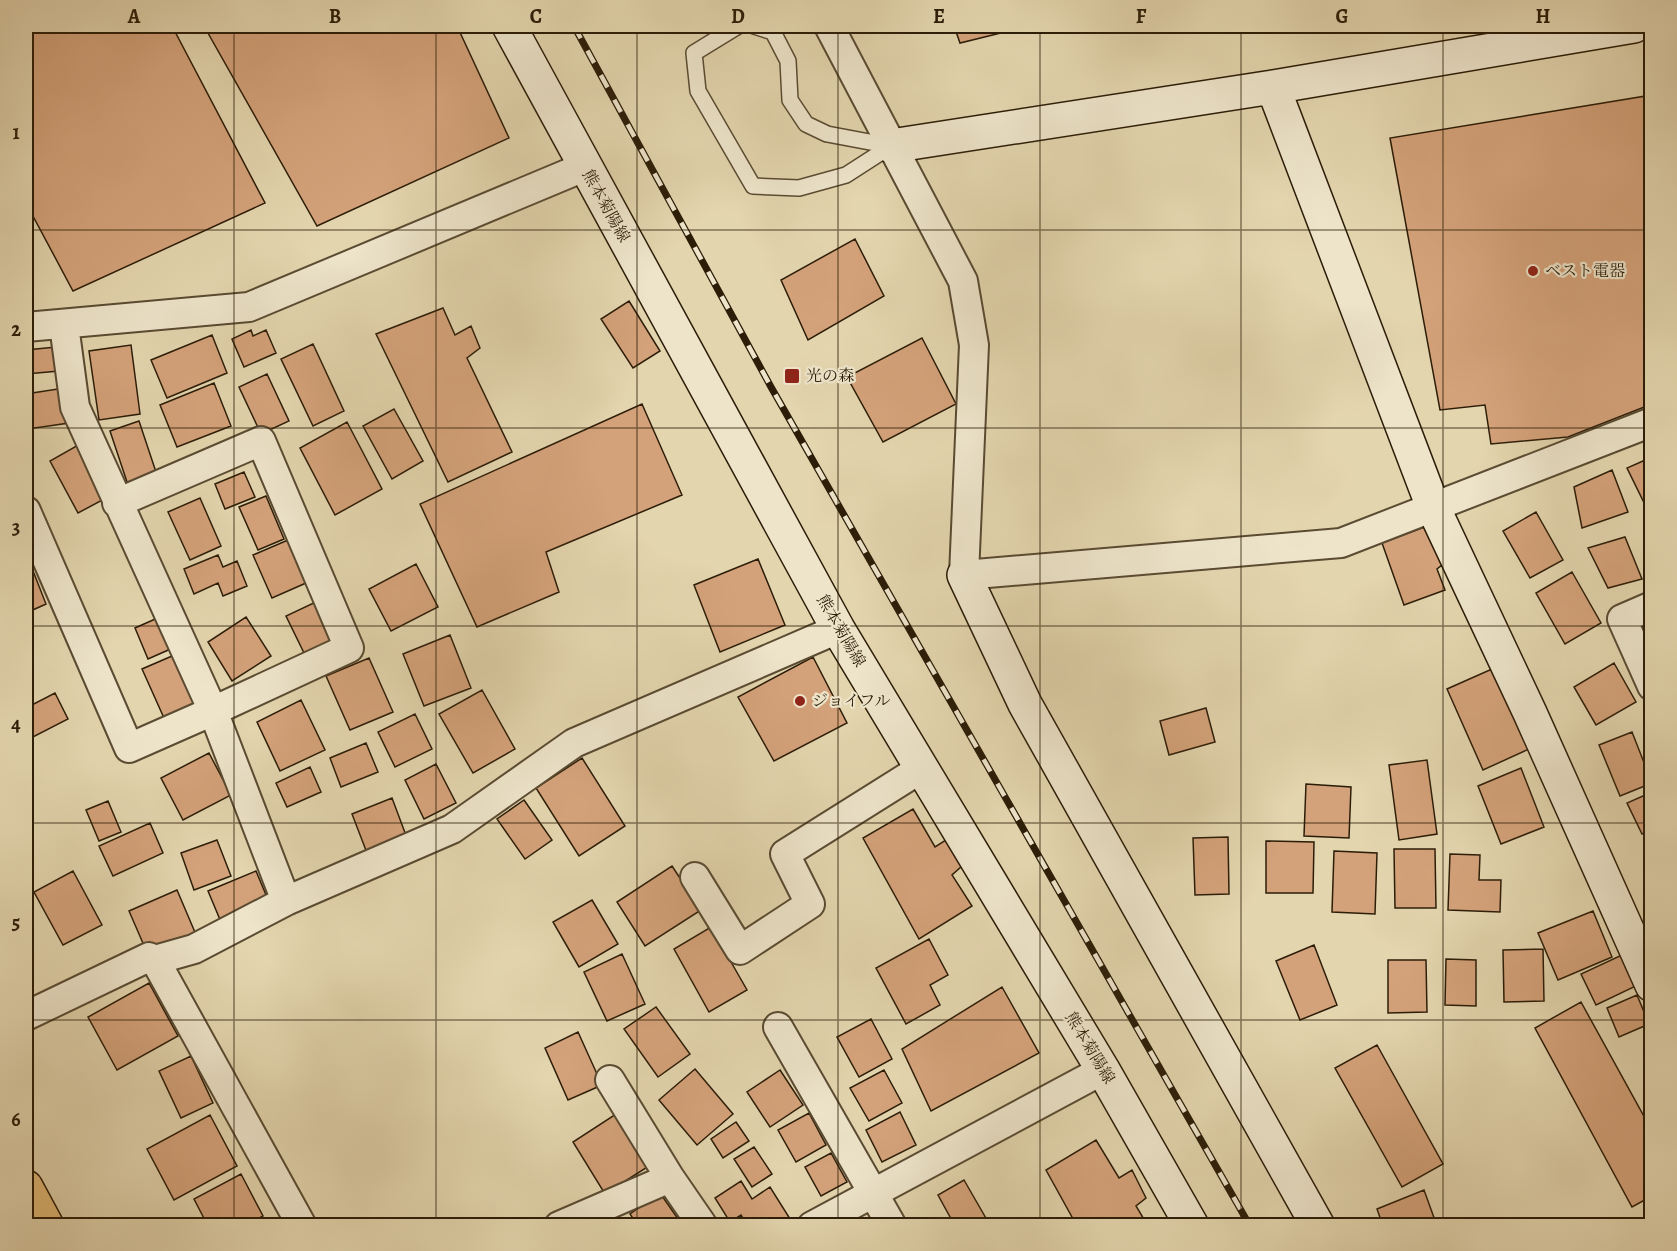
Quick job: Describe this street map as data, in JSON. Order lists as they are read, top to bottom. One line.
{"streets":{"street":["熊本菊陽線"]},"places":{"other":["ベスト電器","ジョイフル"],"transit":["光の森"]},"grid":{"columns":["A","B","C","D","E","F","G","H"],"rows":["1","2","3","4","5","6"]}}
